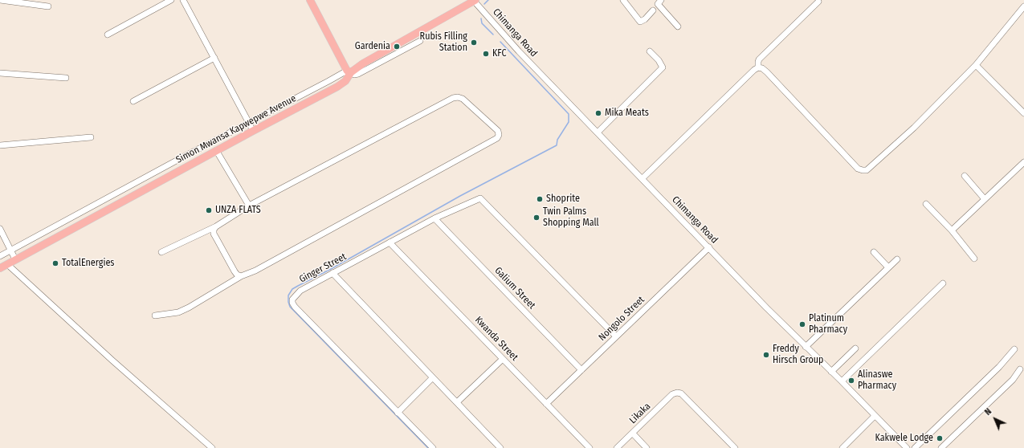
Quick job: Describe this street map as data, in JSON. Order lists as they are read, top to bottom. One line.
{"streets":{"main road":["Simon Mwansa Kapwepwe Avenue"],"street":["Chimanga Road","Ginger Street","Galium Street","Nongolo Street","Kwanda Street","Likaka"]},"crossings":[["Chimanga Road","Simon Mwansa Kapwepwe Avenue"],["Chimanga Road","Nongolo Street"],["Ginger Street","Galium Street"],["Ginger Street","Nongolo Street"],["Ginger Street","Kwanda Street"],["Galium Street","Nongolo Street"],["Nongolo Street","Kwanda Street"]],"places":["Rubis Filling Station","Gardenia","KFC","Mika Meats","Shoprite","UNZA FLATS","Twin Palms Shopping Mall","TotalEnergies","Platinum Pharmacy","Freddy Hirsch Group","Alinaswe Pharmacy","Kakwele Lodge"],"north":"top left"}
